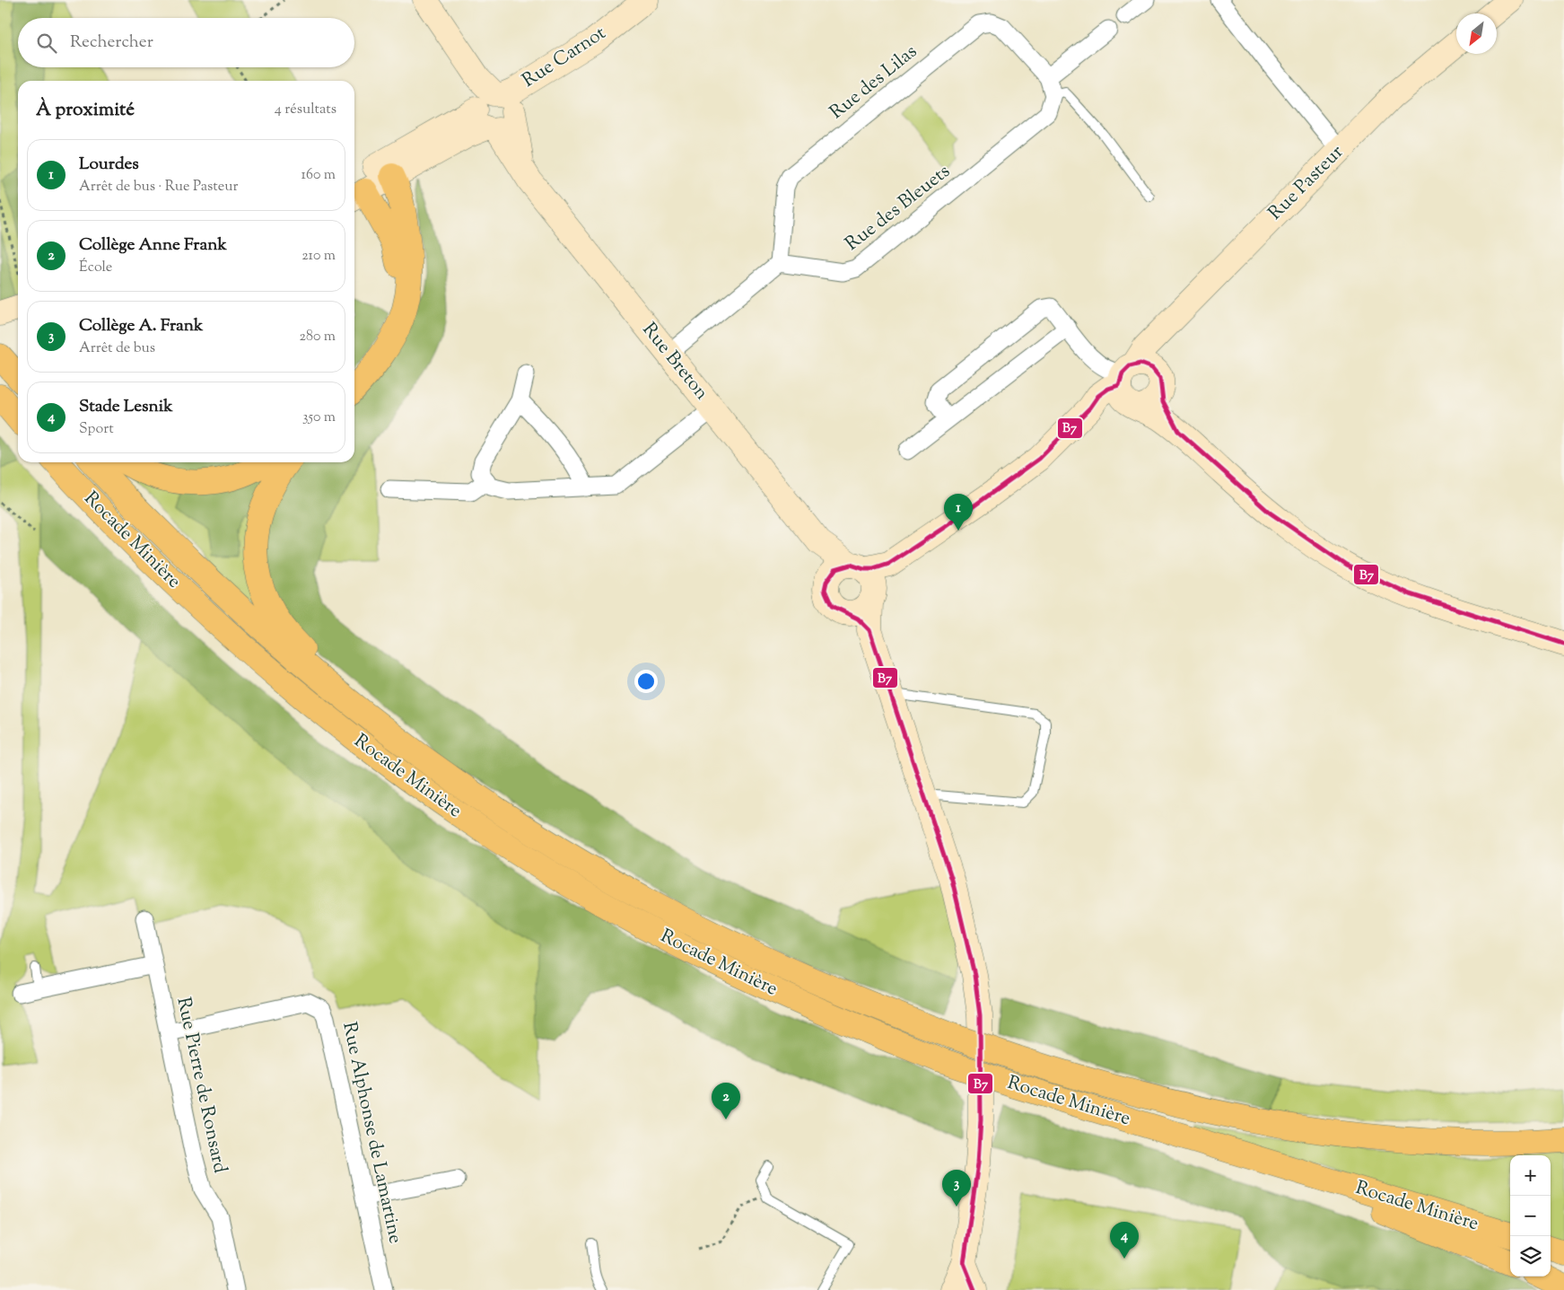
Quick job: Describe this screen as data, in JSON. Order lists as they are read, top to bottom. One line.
{"streets":{"highway":["Rocade Minière"],"main road":["Rue Carnot","Rue Pasteur","Rue Breton"],"street":["Rue des Lilas","Rue des Bleuets","Rue Pierre de Ronsard","Rue Alphonse de Lamartine"]},"crossings":[["Rue Carnot","Rue Breton"],["Rue des Lilas","Rue des Bleuets"],["Rue Pierre de Ronsard","Rue Alphonse de Lamartine"]],"lines":["transit line B7"],"north":"bottom left","page":{"search":"Rechercher","heading":["À proximité","4 résultats"],"list":[{"mark":"1","name":"Lourdes","note":"Arrêt de bus · Rue Pasteur","value":"160 m"},{"mark":"2","name":"Collège Anne Frank","note":"École","value":"210 m"},{"mark":"3","name":"Collège A. Frank","note":"Arrêt de bus","value":"280 m"},{"mark":"4","name":"Stade Lesnik","note":"Sport","value":"350 m"}],"pins":["1","2","3","4"],"map_buttons":["+","−"]}}
